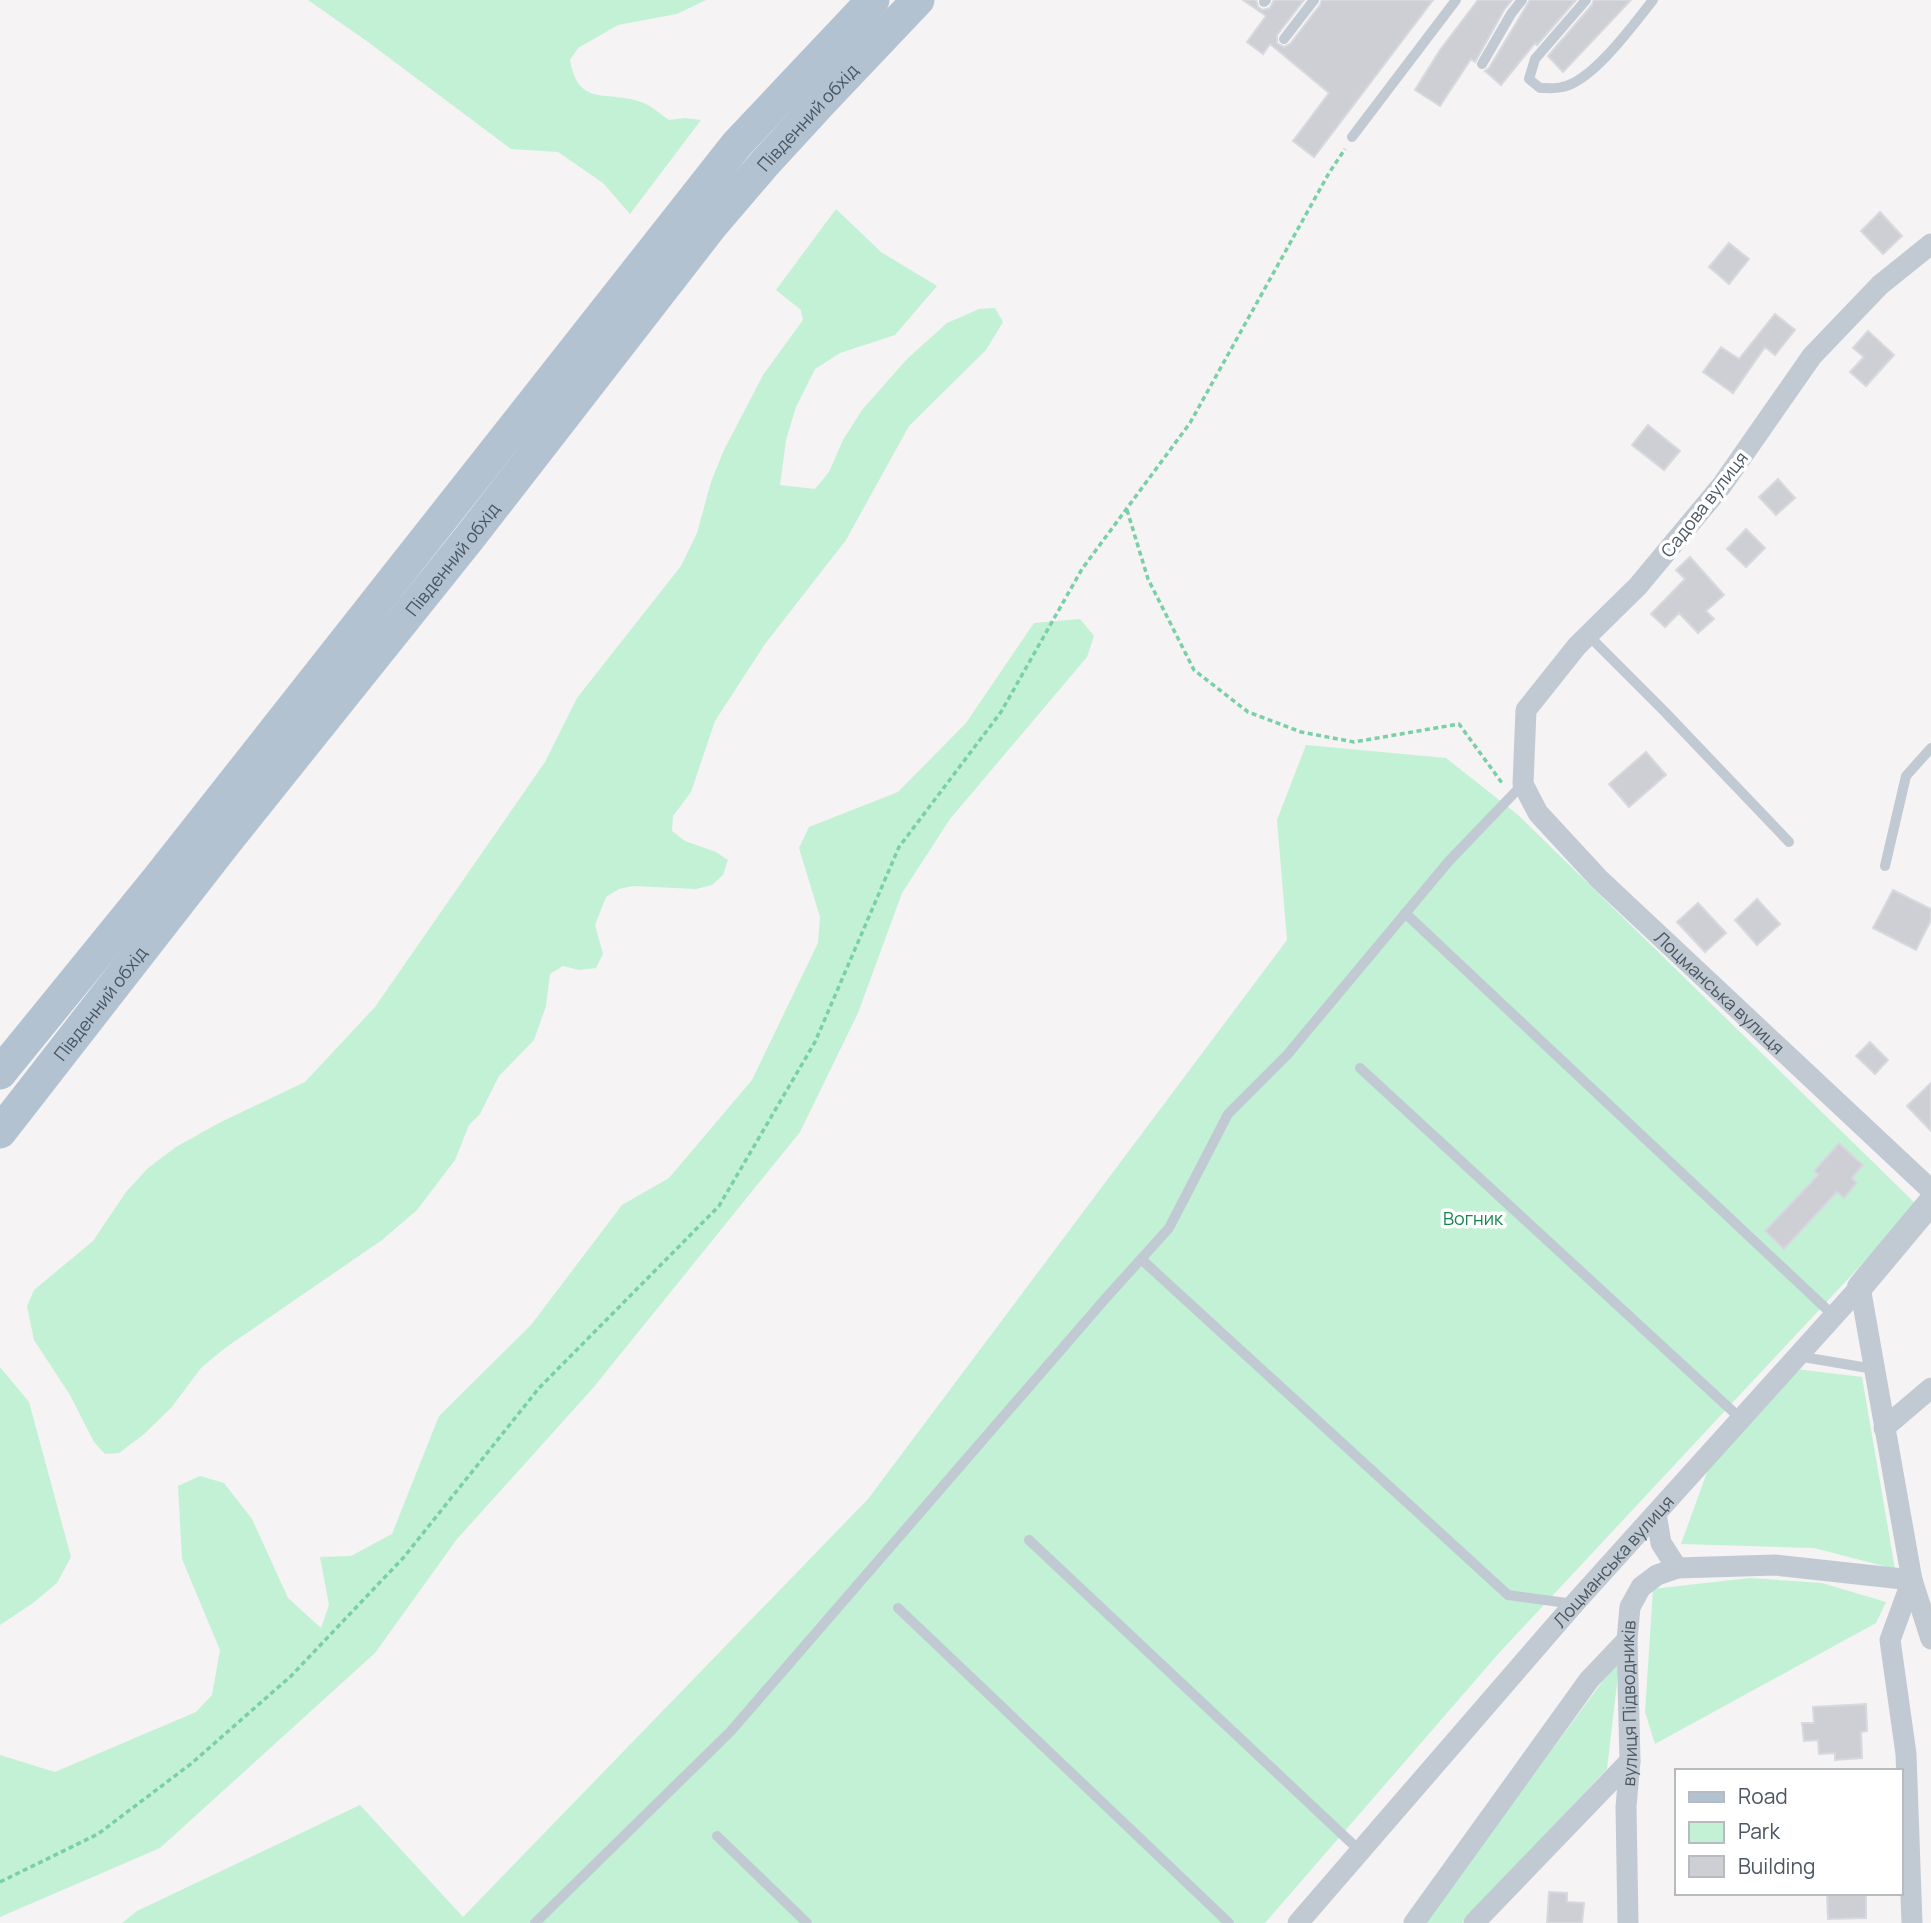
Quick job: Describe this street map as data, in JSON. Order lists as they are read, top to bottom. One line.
{"streets":{"main road":["Південний обхід"],"street":["Садова вулиця","Лоцманська вулиця","вулиця Підводників"]},"crossings":[["Садова вулиця","Лоцманська вулиця"]],"parks":["Вогник"],"legend":["Road","Park","Building"]}
